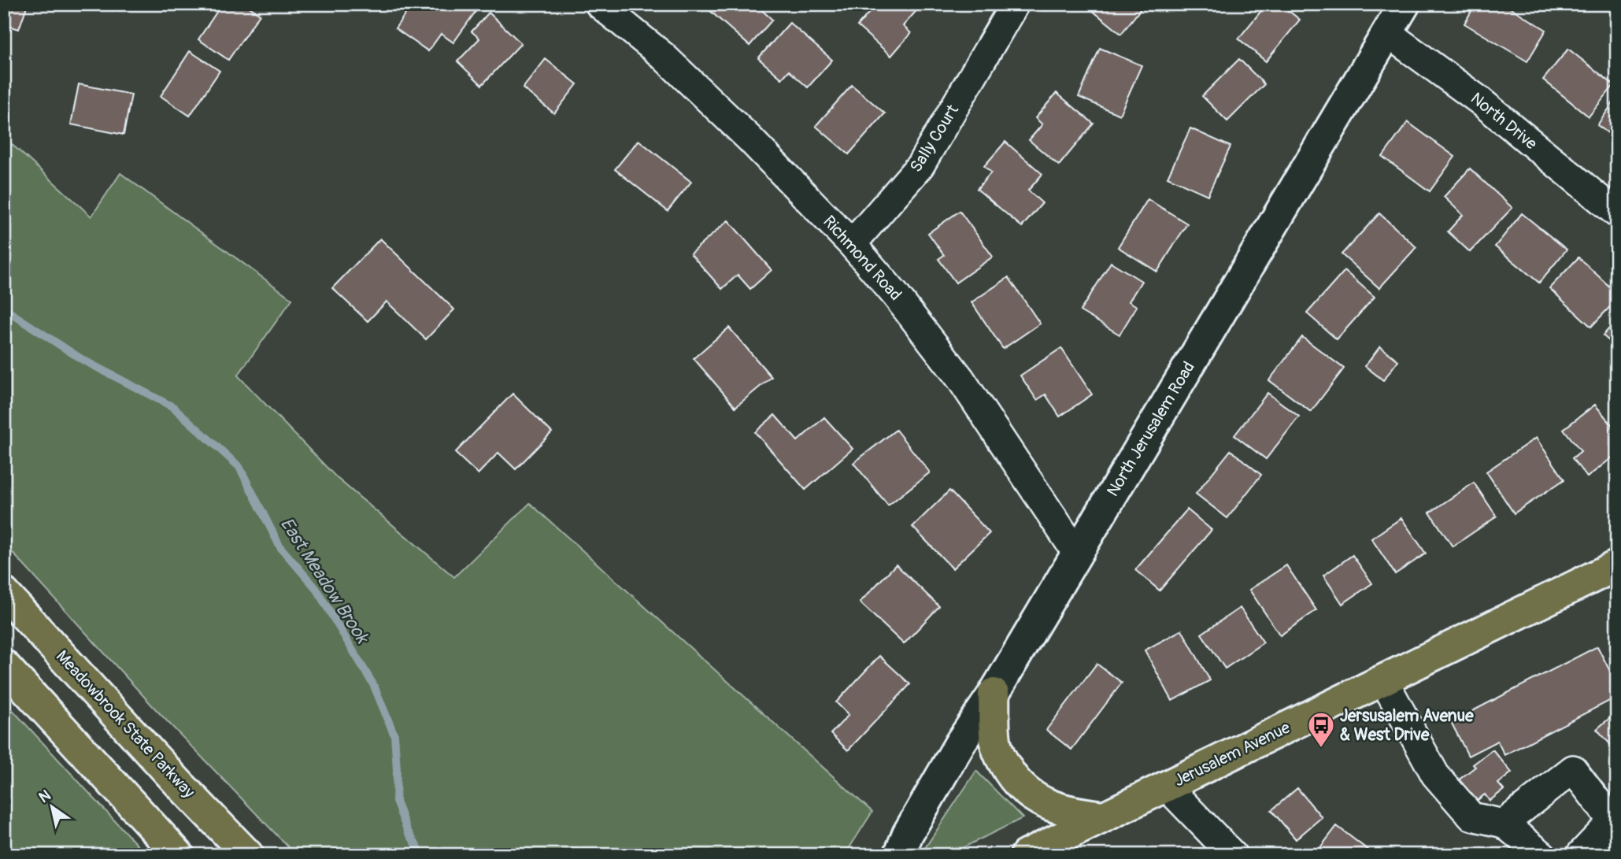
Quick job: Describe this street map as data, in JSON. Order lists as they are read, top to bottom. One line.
{"streets":{"main road":["North Jerusalem Road","Meadowbrook State Parkway","Jerusalem Avenue"],"street":["North Drive","Sally Court","Richmond Road"]},"crossings":[["North Drive","North Jerusalem Road"],["Sally Court","Richmond Road"],["Richmond Road","North Jerusalem Road"]],"water":["East Meadow Brook"],"places":{"bus stop":["Jersusalem Avenue & West Drive"]},"north":"top left"}
